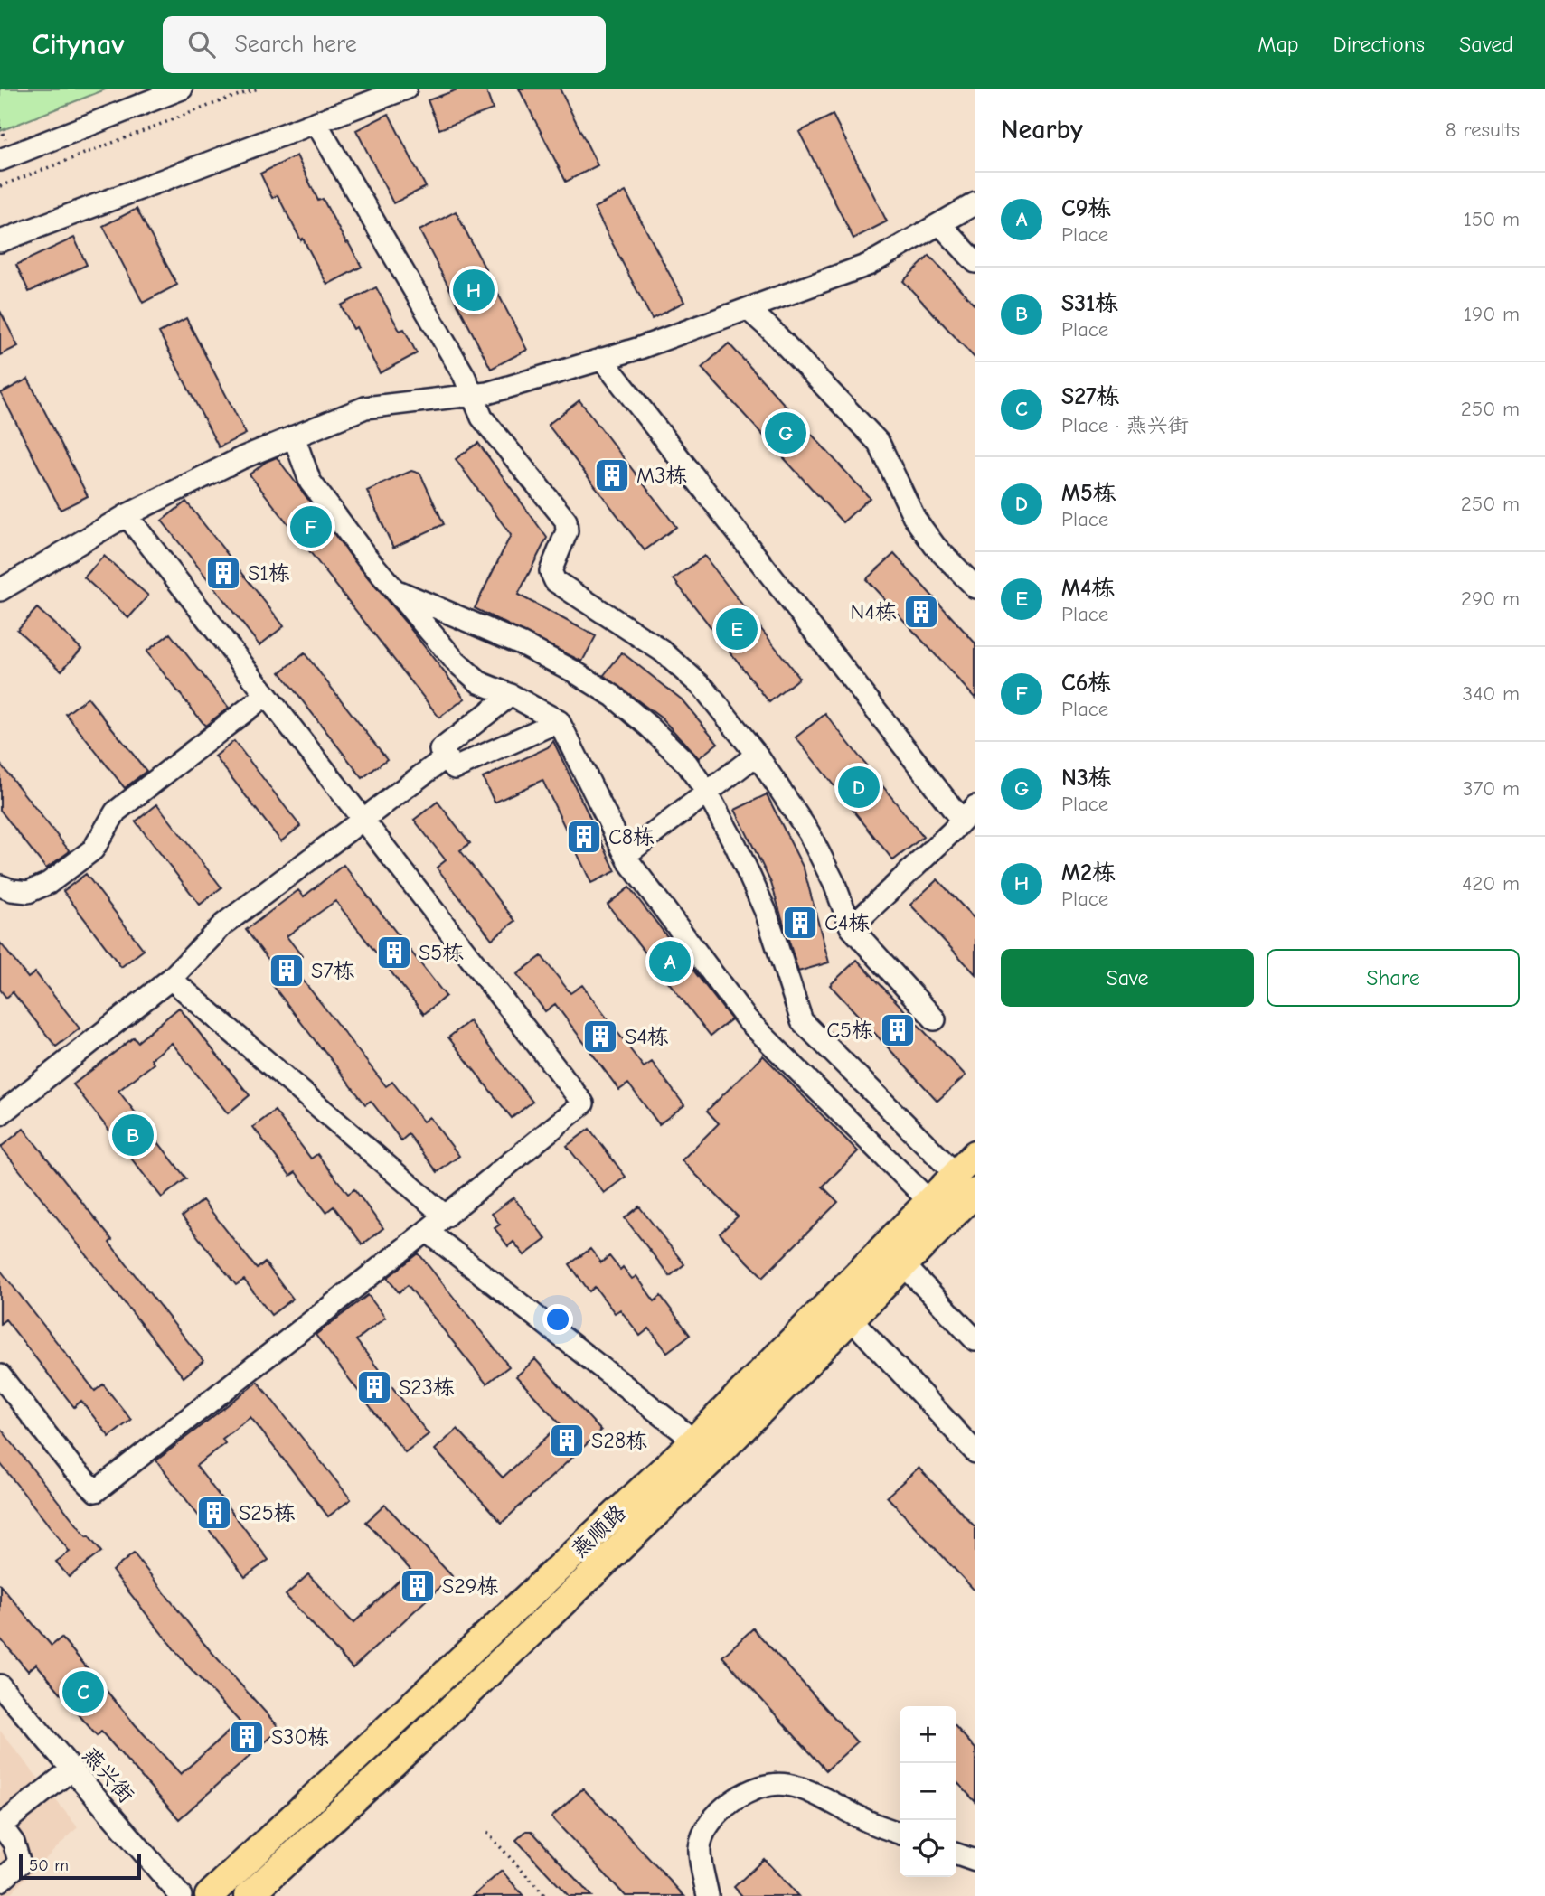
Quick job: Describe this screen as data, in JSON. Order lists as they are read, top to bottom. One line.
{"streets":{"main road":["燕顺路"],"street":["燕兴街"]},"places":{"building":["M3栋","S1栋","N4栋","C8栋","C4栋","S5栋","S7栋","C5栋","S4栋","S23栋","S28栋","S25栋","S29栋","S30栋"]},"scale_bar":"50 m","page":{"header":"Citynav","search":"Search here","nav":["Map","Directions","Saved"],"heading":["Nearby","8 results"],"list":[{"mark":"A","name":"C9栋","note":"Place","value":"150 m"},{"mark":"B","name":"S31栋","note":"Place","value":"190 m"},{"mark":"C","name":"S27栋","note":"Place · 燕兴街","value":"250 m"},{"mark":"D","name":"M5栋","note":"Place","value":"250 m"},{"mark":"E","name":"M4栋","note":"Place","value":"290 m"},{"mark":"F","name":"C6栋","note":"Place","value":"340 m"},{"mark":"G","name":"N3栋","note":"Place","value":"370 m"},{"mark":"H","name":"M2栋","note":"Place","value":"420 m"}],"pins":["H","G","F","E","D","A","B","C"],"buttons":["Save","Share"],"map_buttons":["+","−"],"scale":"50 m"}}
